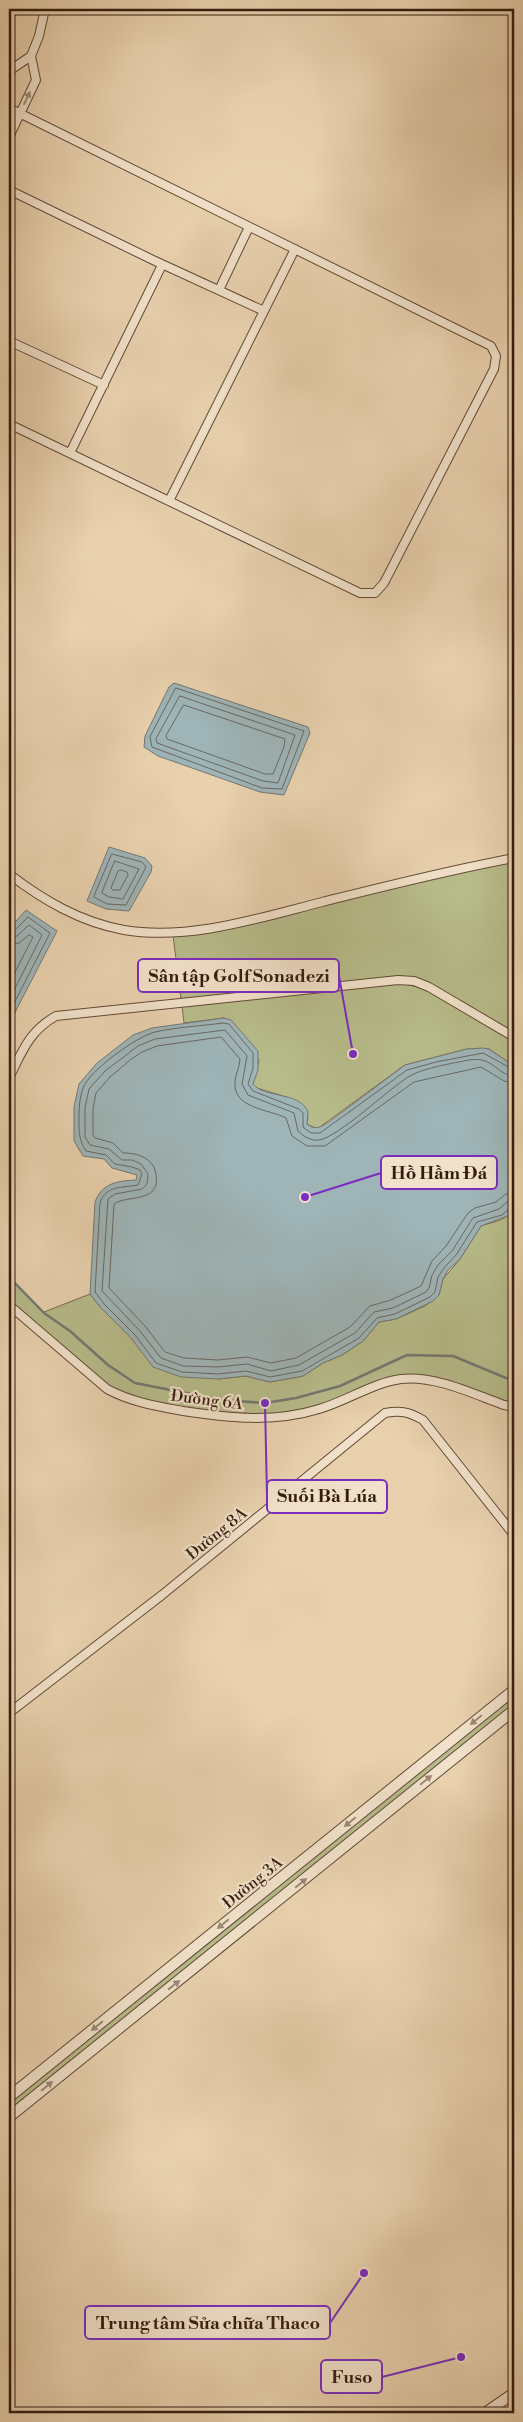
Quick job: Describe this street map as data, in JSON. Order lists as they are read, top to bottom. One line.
{"streets":{"street":["Đường 6A","Đường 8A","Đường 3A"]},"places":["Sân tập Golf Sonadezi","Hồ Hầm Đá","Suối Bà Lúa","Trung tâm Sửa chữa Thaco","Fuso"]}
